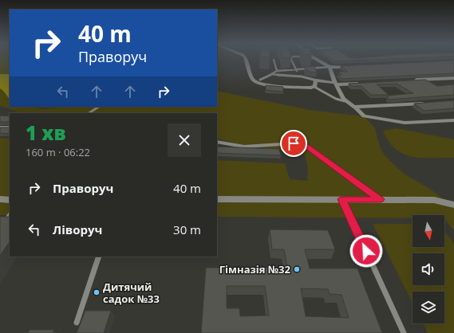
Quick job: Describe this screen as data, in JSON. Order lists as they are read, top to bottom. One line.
{"places":["Гімназія №32","Дитячий садок №33"],"north":"bottom","page":{"turn":["40 m","Праворуч"],"heading":["1 хв","160 m · 06:22"],"list":[{"name":"Праворуч","value":"40 m"},{"name":"Ліворуч","value":"30 m"}]}}
